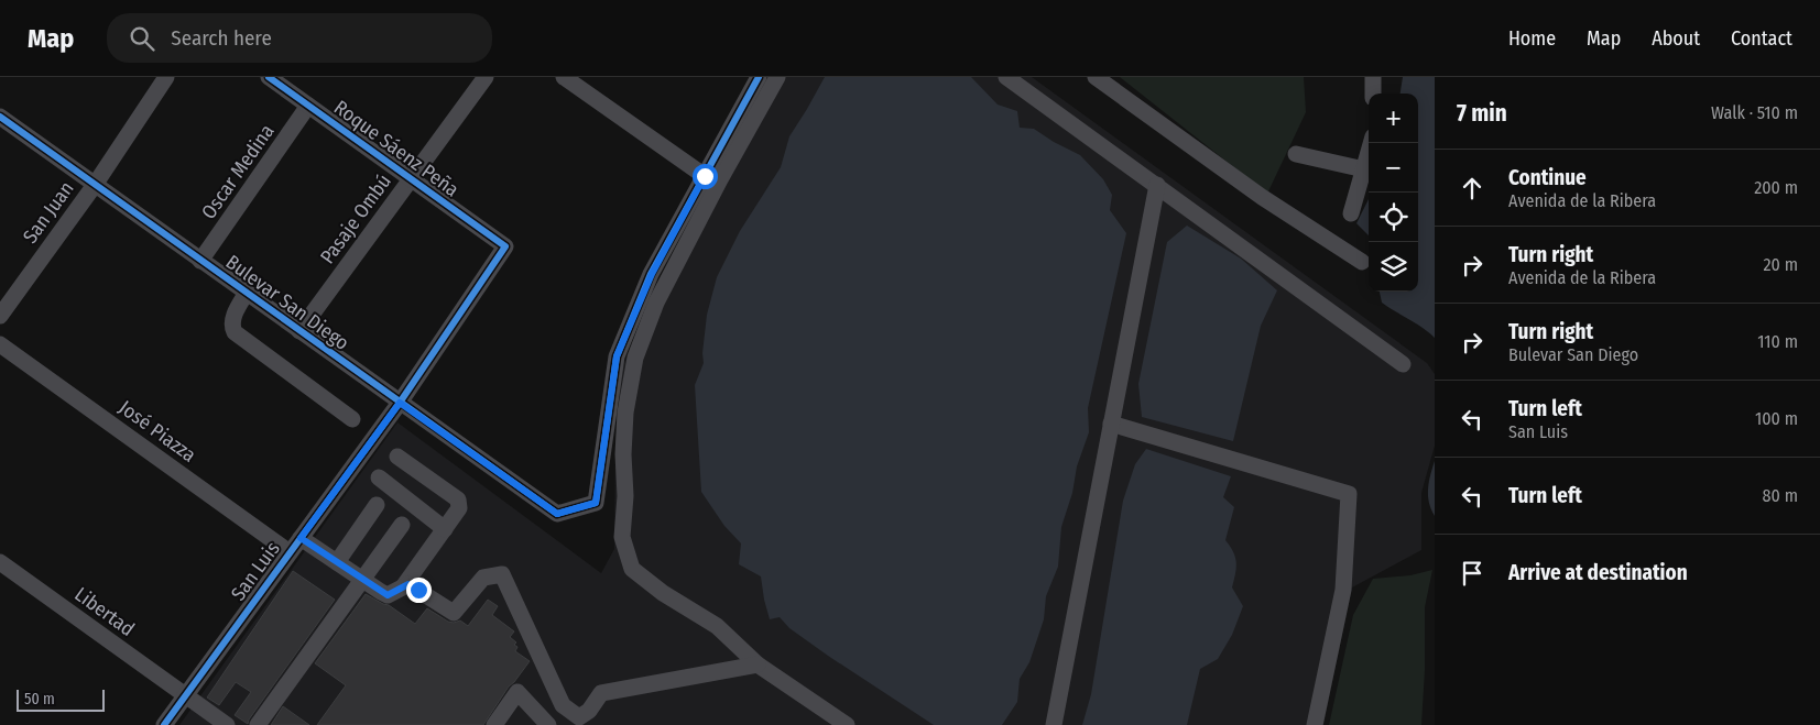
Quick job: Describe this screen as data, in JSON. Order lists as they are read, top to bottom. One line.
{"streets":{"street":["Roque Sáenz Peña","Oscar Medina","San Juan","Pasaje Ombú","Bulevar San Diego","José Piazza","San Luis","Libertad"]},"crossings":[["Roque Sáenz Peña","Oscar Medina"],["Roque Sáenz Peña","Pasaje Ombú"],["Roque Sáenz Peña","San Luis"],["Oscar Medina","Bulevar San Diego"],["San Juan","Bulevar San Diego"],["Pasaje Ombú","Bulevar San Diego"],["Bulevar San Diego","San Luis"],["José Piazza","San Luis"],["San Luis","Libertad"]],"scale_bar":"50 m","page":{"header":"Map","search":"Search here","nav":["Home","Map","About","Contact"],"heading":["7 min","Walk · 510 m"],"map_buttons":["+","−"],"list":[["Continue","Avenida de la Ribera","200 m"],["Turn right","Avenida de la Ribera","20 m"],["Turn right","Bulevar San Diego","110 m"],["Turn left","San Luis","100 m"],["Turn left","80 m"],"Arrive at destination"],"scale":"50 m"}}
